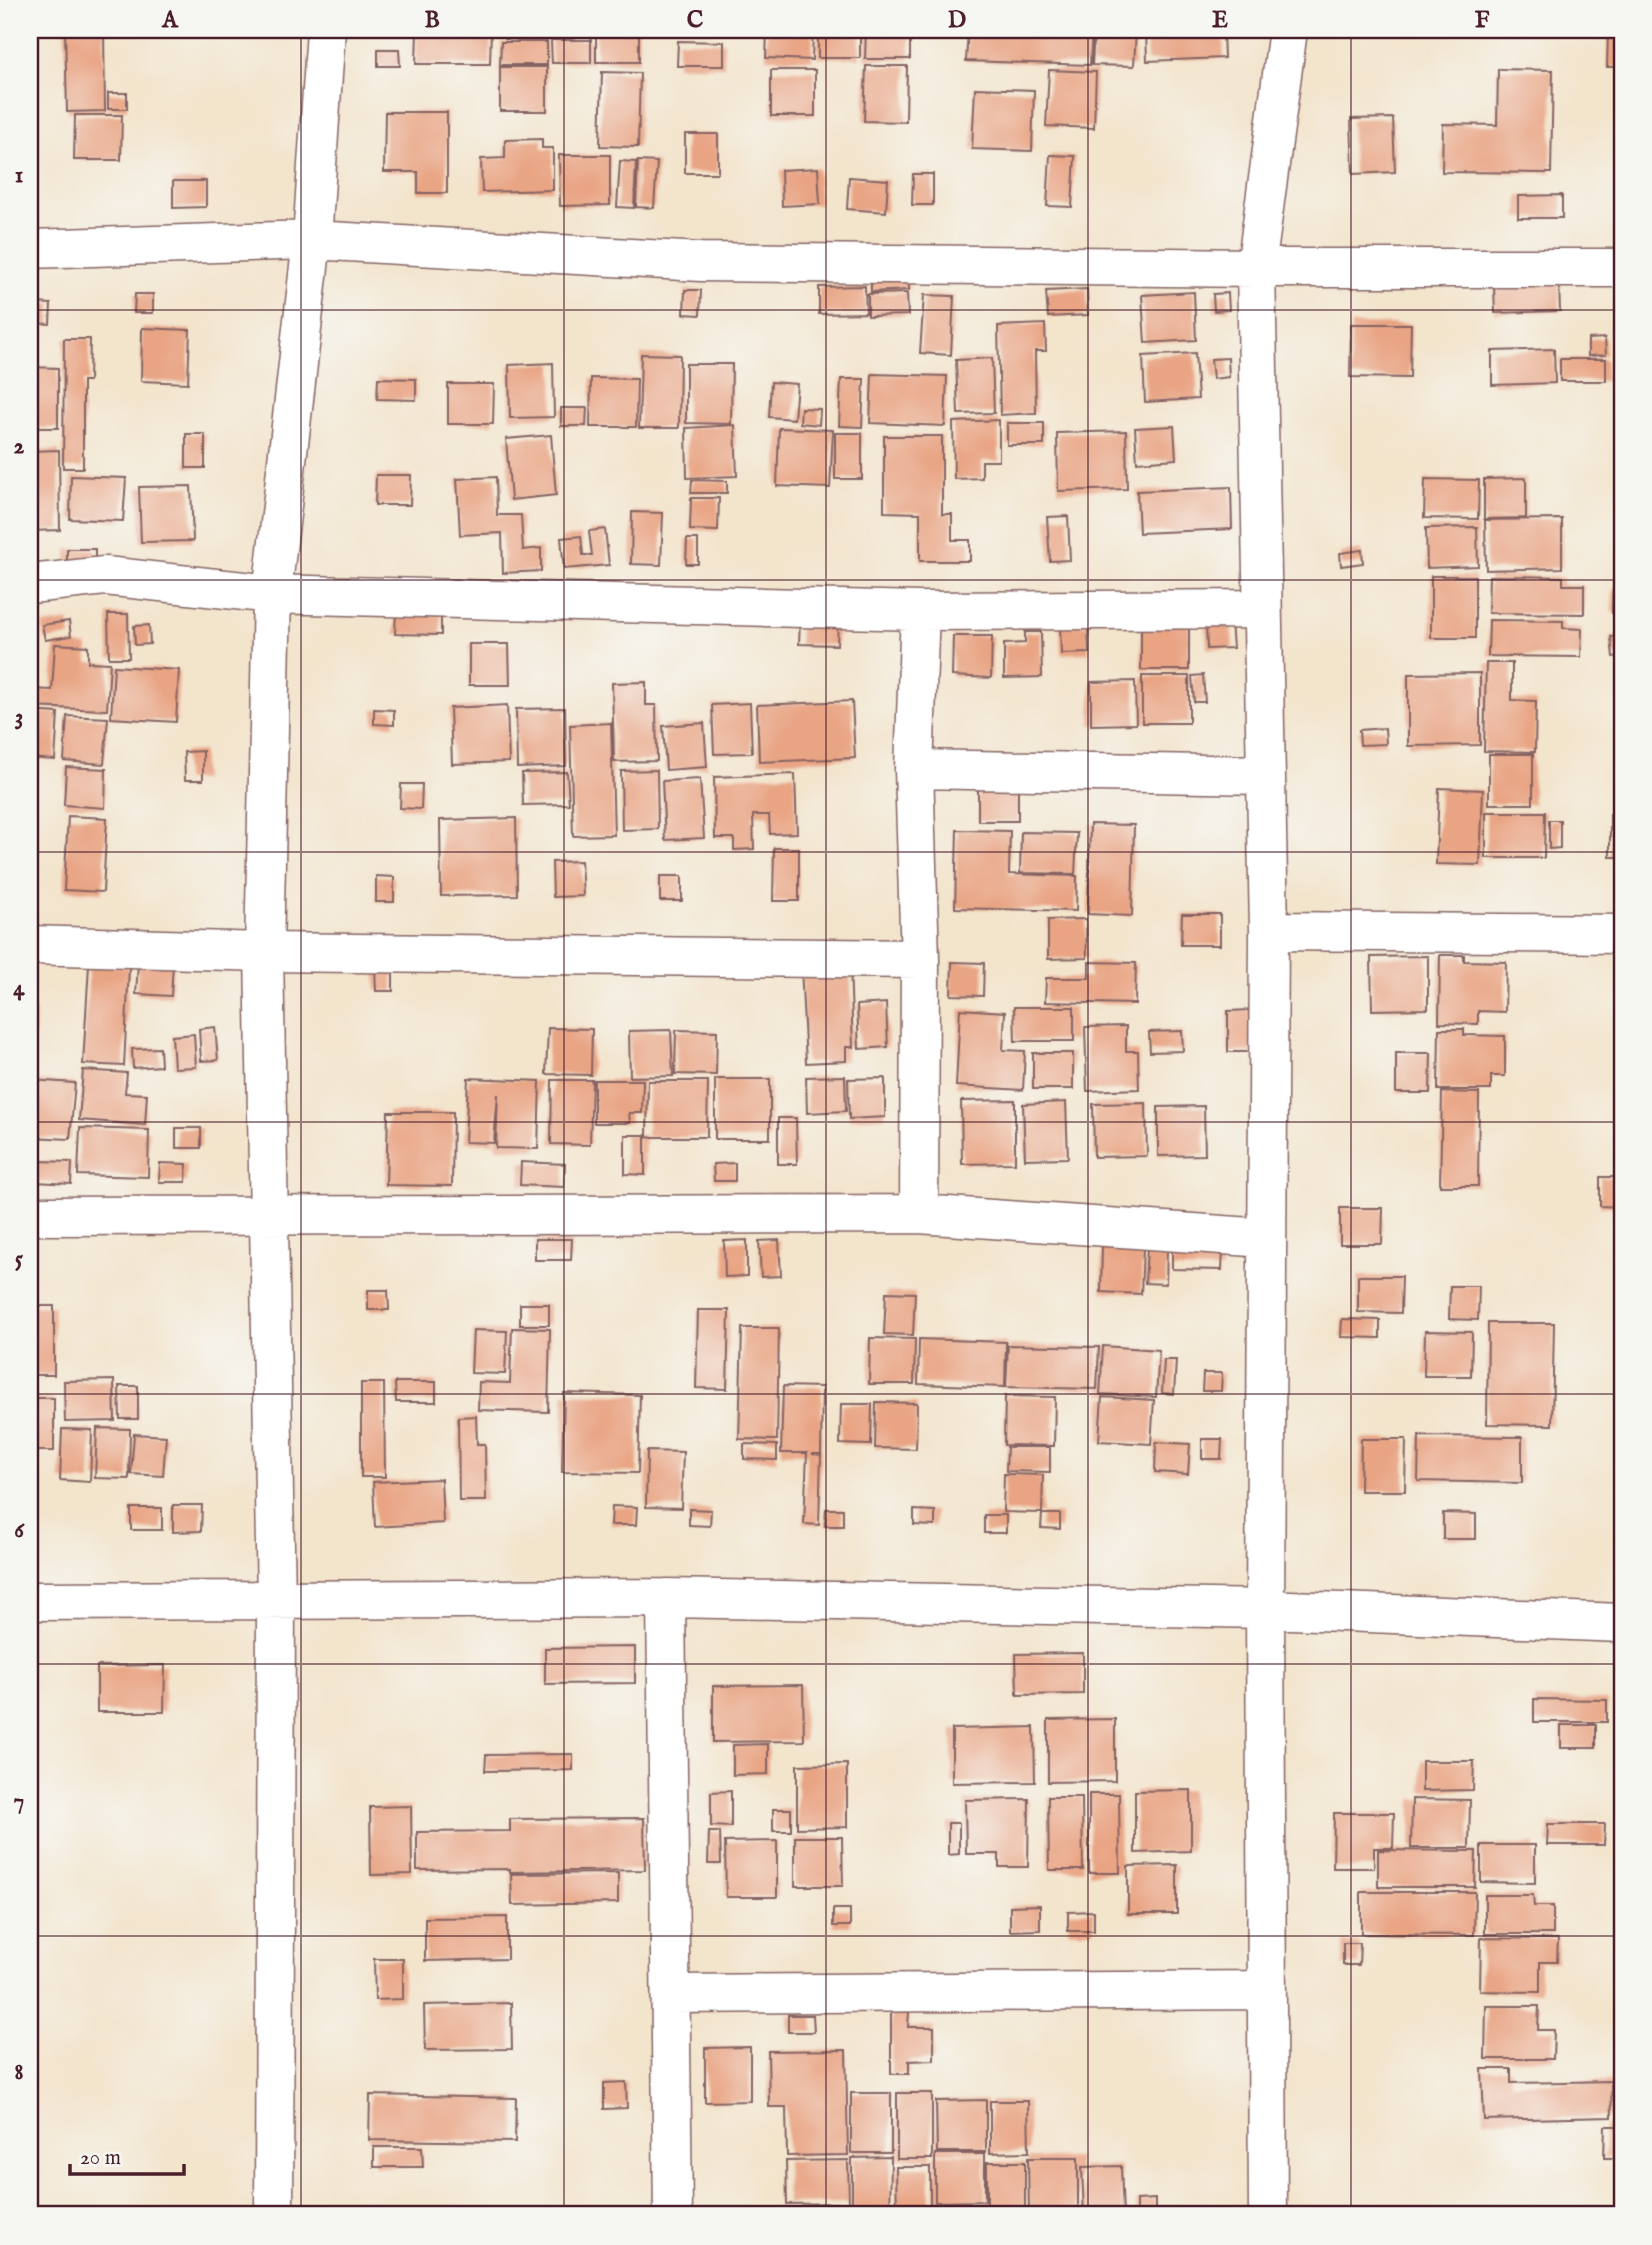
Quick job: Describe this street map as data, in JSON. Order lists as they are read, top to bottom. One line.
{"scale_bar":"20 m","grid":{"columns":["A","B","C","D","E","F"],"rows":["1","2","3","4","5","6","7","8"]}}
